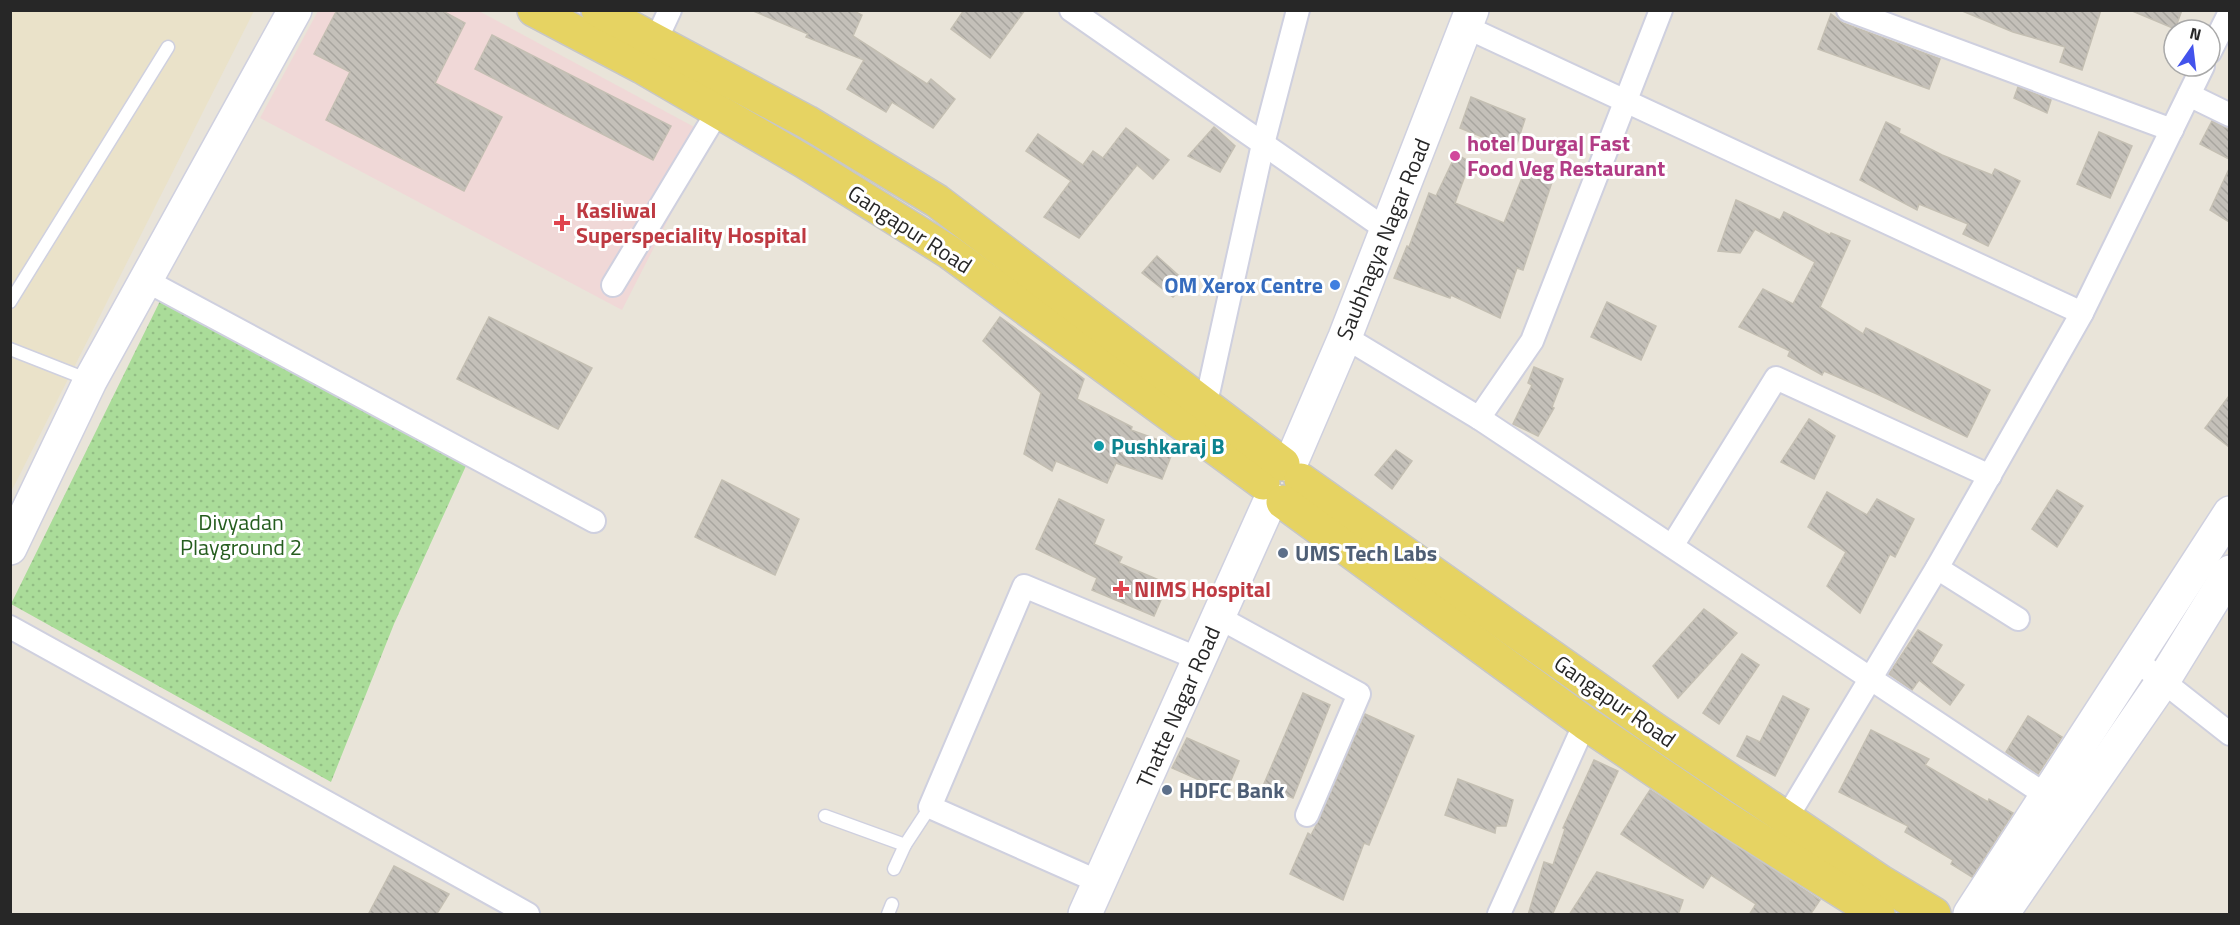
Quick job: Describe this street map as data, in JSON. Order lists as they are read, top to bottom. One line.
{"streets":{"main road":["Gangapur Road"],"street":["Saubhagya Nagar Road","Thatte Nagar Road"]},"crossings":[["Gangapur Road","Saubhagya Nagar Road"],["Gangapur Road","Thatte Nagar Road"],["Saubhagya Nagar Road","Thatte Nagar Road"]],"parks":["Divyadan Playground 2"],"places":{"other":["hotel Durga| Fast Food Veg Restaurant","OM Xerox Centre","Pushkaraj B","UMS Tech Labs","HDFC Bank"],"health":["Kasliwal Superspeciality Hospital","NIMS Hospital"]},"north":"top"}
